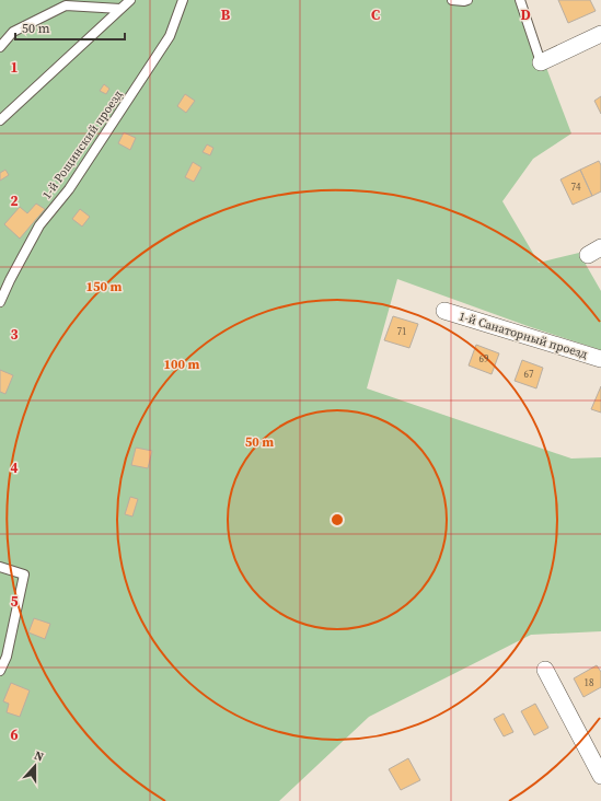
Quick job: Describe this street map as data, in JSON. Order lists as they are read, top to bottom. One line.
{"streets":{"street":["1-й Санаторный проезд"],"lane":["1-й Рощинский проезд"]},"house_numbers":["74","71","69","67","18"],"scale_bar":"50 m","north":"top","grid":{"columns":["B","C","D"],"rows":["1","2","3","4","5","6"]},"rings":["150 m","100 m","50 m"]}
